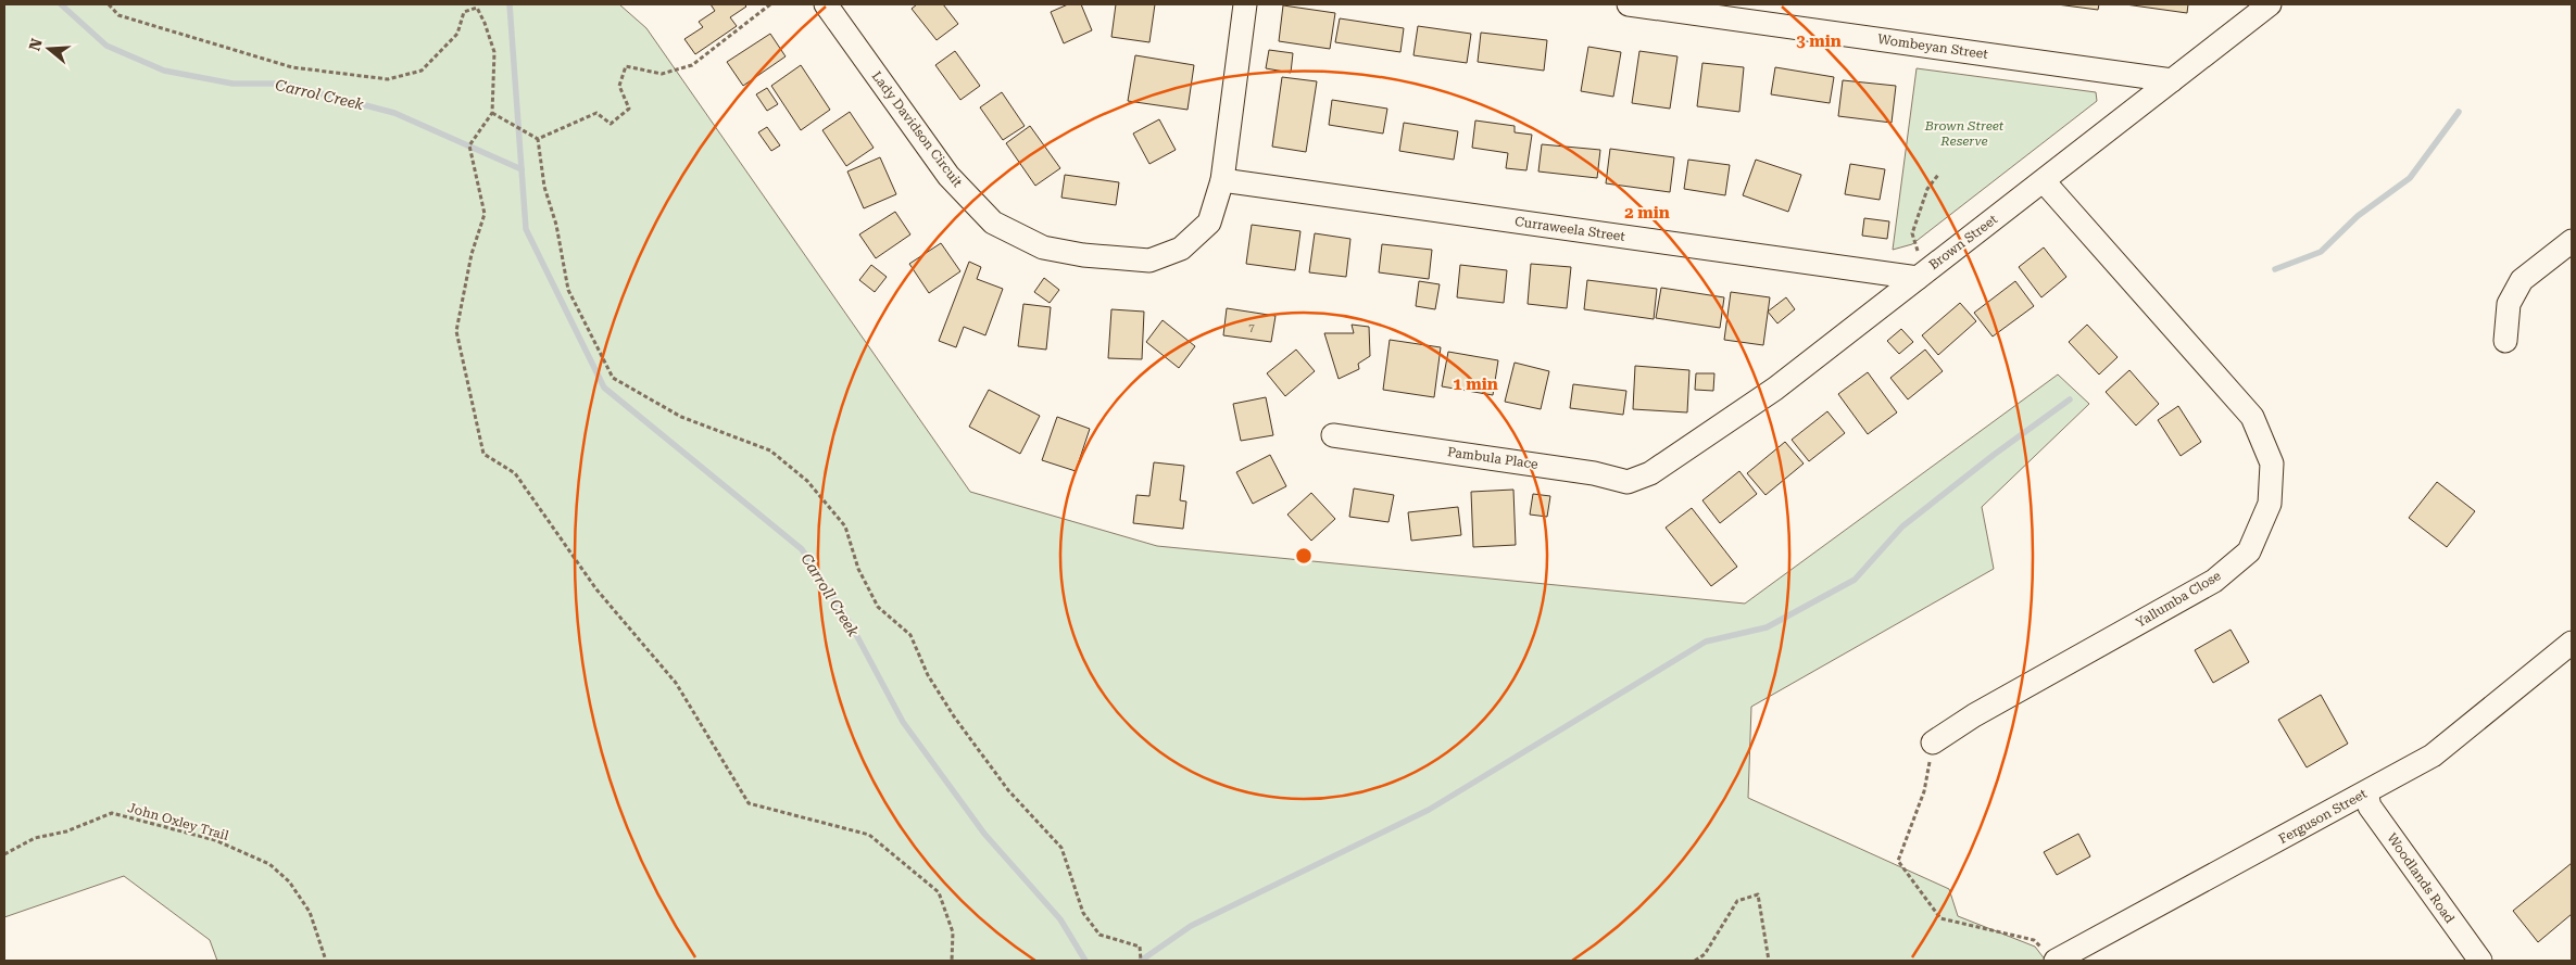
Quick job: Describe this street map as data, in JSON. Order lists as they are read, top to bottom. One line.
{"streets":{"street":["Wombeyan Street","Lady Davidson Circuit","Curraweela Street","Brown Street","Pambula Place","Yallumba Close","Ferguson Street","Woodlands Road"],"path":["John Oxley Trail"]},"crossings":[["Wombeyan Street","Brown Street"],["Lady Davidson Circuit","Curraweela Street"],["Curraweela Street","Brown Street"],["Brown Street","Pambula Place"],["Brown Street","Yallumba Close"],["Ferguson Street","Woodlands Road"]],"water":["Carrol Creek","Carroll Creek"],"parks":["Brown Street Reserve"],"house_numbers":["7"],"north":"left","rings":["3 min","2 min","1 min"]}
